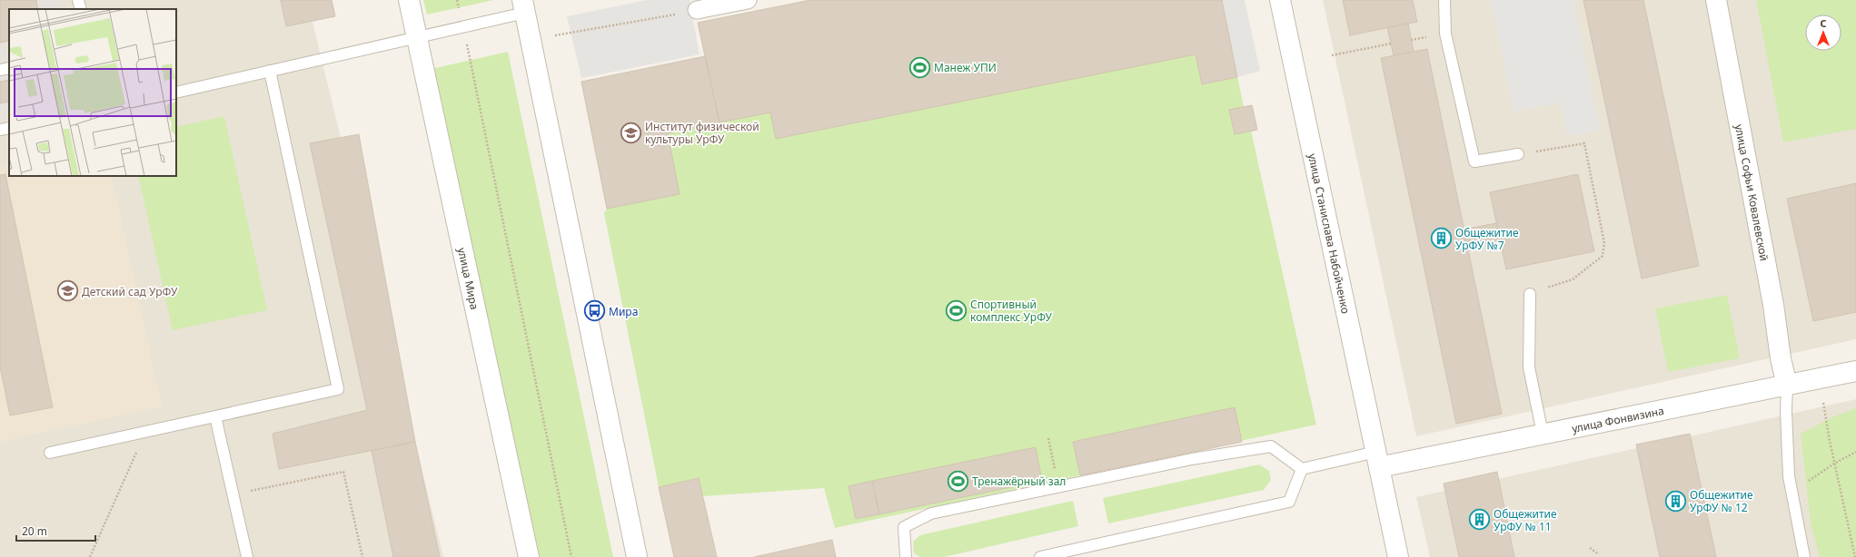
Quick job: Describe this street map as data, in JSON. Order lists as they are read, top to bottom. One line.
{"streets":{"street":["улица Софьи Ковалевской","улица Станислава Набойченко","улица Мира","улица Фонвизина"]},"crossings":[["улица Софьи Ковалевской","улица Фонвизина"],["улица Станислава Набойченко","улица Фонвизина"]],"places":{"sports":["Манеж УПИ","Спортивный комплекс УрФУ","Тренажёрный зал"],"school or university":["Институт физической культуры УрФУ","Детский сад УрФУ"],"building":["Общежитие УрФУ №7","Общежитие УрФУ № 12","Общежитие УрФУ № 11"],"bus stop":["Мира"]},"scale_bar":"20 m","north":"top"}
